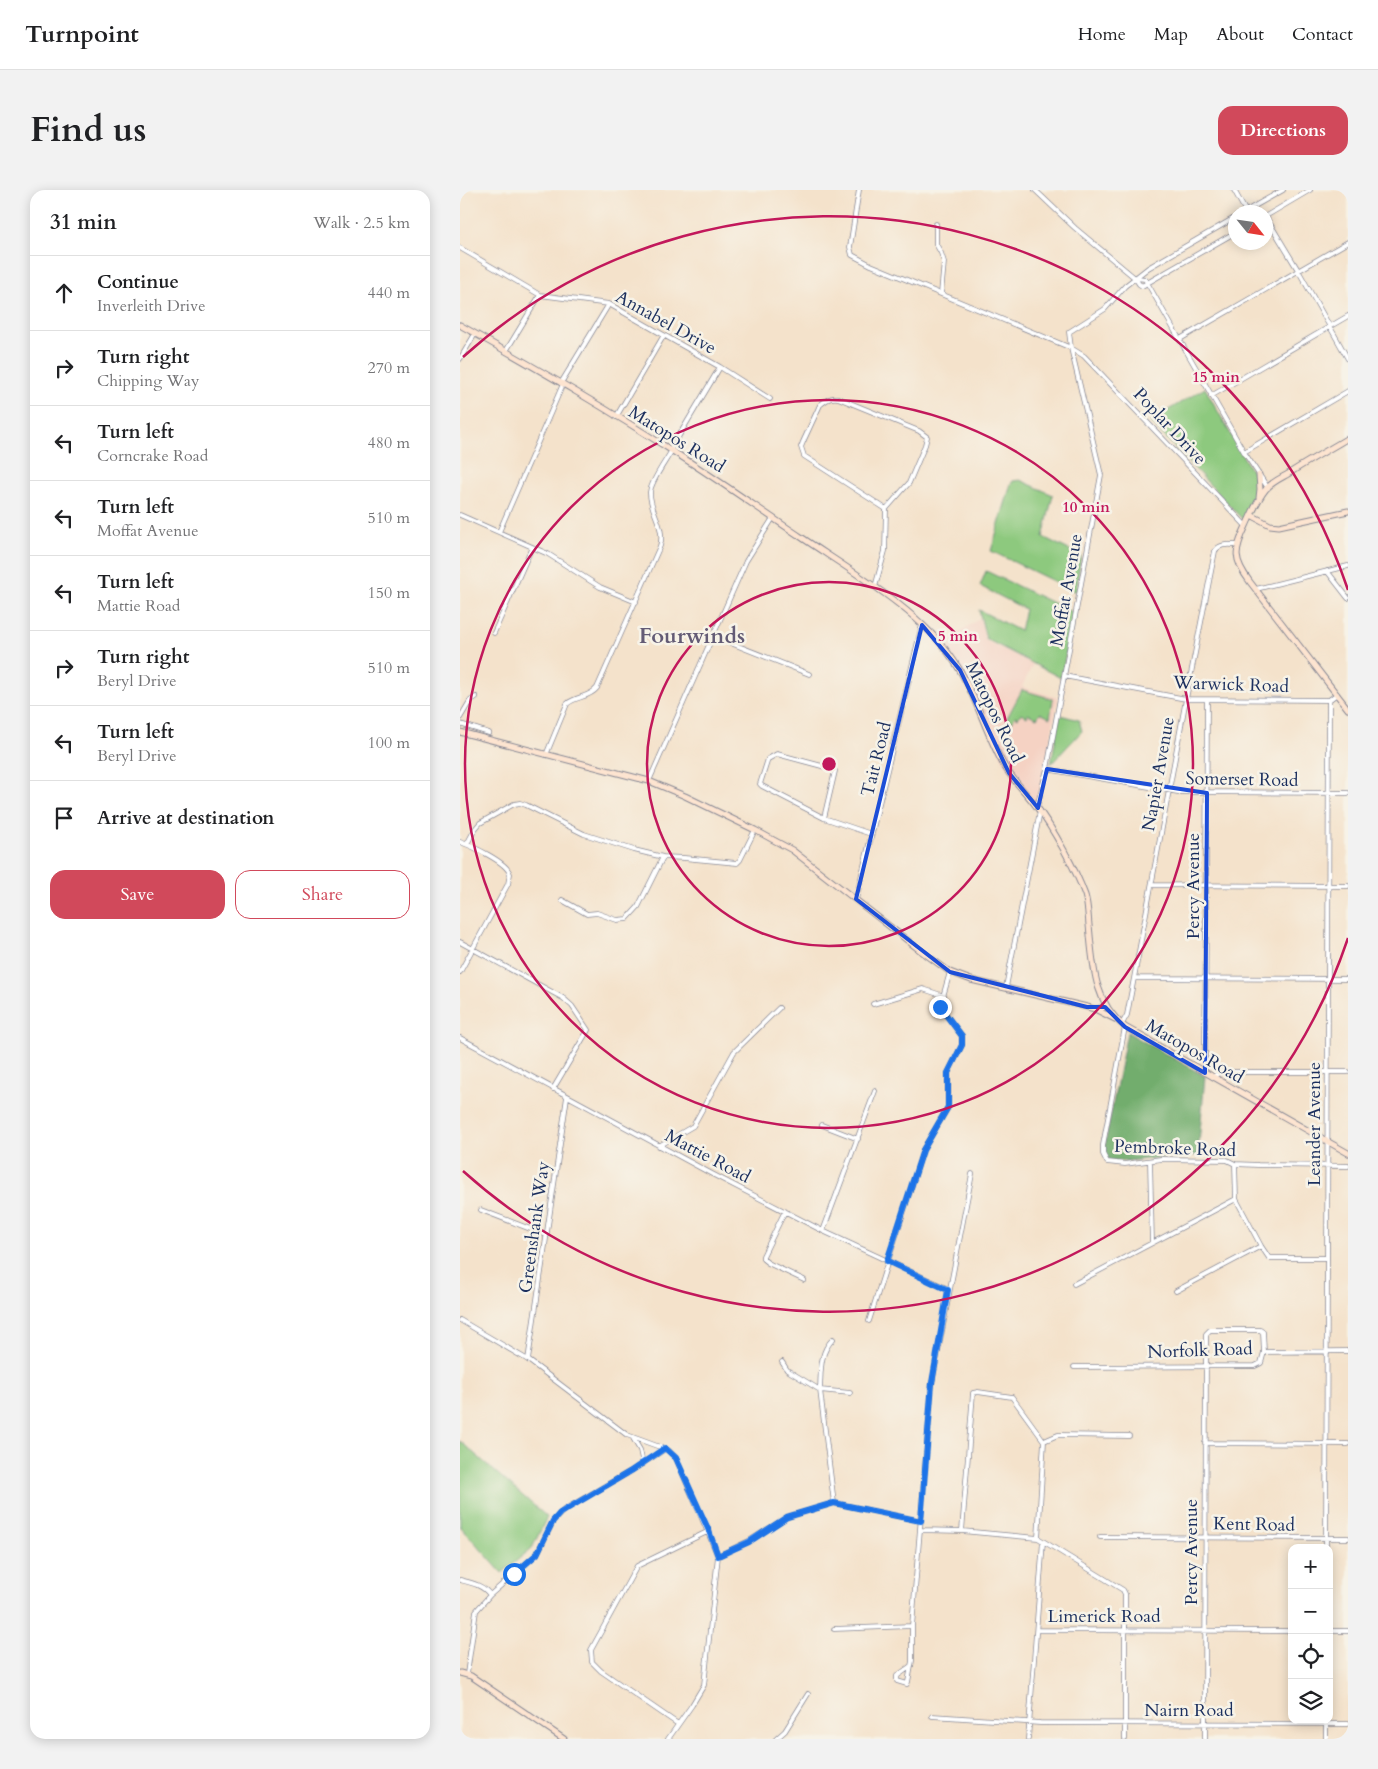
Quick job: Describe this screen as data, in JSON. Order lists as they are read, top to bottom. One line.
{"streets":{"main road":["Matopos Road"],"street":["Annabel Drive","Poplar Drive","Moffat Avenue","Warwick Road","Tait Road","Napier Avenue","Somerset Road","Percy Avenue","Leander Avenue","Pembroke Road","Mattie Road","Greenshank Way","Norfolk Road","Kent Road","Limerick Road","Nairn Road"]},"crossings":[["Poplar Drive","Moffat Avenue"],["Matopos Road","Moffat Avenue"],["Matopos Road","Tait Road"],["Matopos Road","Napier Avenue"],["Matopos Road","Percy Avenue"],["Matopos Road","Leander Avenue"],["Matopos Road","Pembroke Road"],["Moffat Avenue","Warwick Road"],["Moffat Avenue","Somerset Road"],["Warwick Road","Napier Avenue"],["Warwick Road","Percy Avenue"],["Warwick Road","Leander Avenue"],["Napier Avenue","Somerset Road"],["Napier Avenue","Pembroke Road"],["Somerset Road","Percy Avenue"],["Somerset Road","Leander Avenue"],["Percy Avenue","Norfolk Road"],["Percy Avenue","Kent Road"],["Percy Avenue","Limerick Road"],["Percy Avenue","Nairn Road"],["Leander Avenue","Pembroke Road"],["Leander Avenue","Norfolk Road"],["Leander Avenue","Kent Road"],["Mattie Road","Greenshank Way"]],"districts":["Fourwinds"],"north":"bottom right","page":{"header":"Turnpoint","nav":["Home","Map","About","Contact"],"title":"Find us","buttons":["Directions",["Save","Share"]],"heading":["31 min","Walk · 2.5 km"],"list":[["Continue","Inverleith Drive","440 m"],["Turn right","Chipping Way","270 m"],["Turn left","Corncrake Road","480 m"],["Turn left","Moffat Avenue","510 m"],["Turn left","Mattie Road","150 m"],["Turn right","Beryl Drive","510 m"],["Turn left","Beryl Drive","100 m"],"Arrive at destination"],"map_buttons":["+","−"]},"rings":["15 min","10 min","5 min"]}
